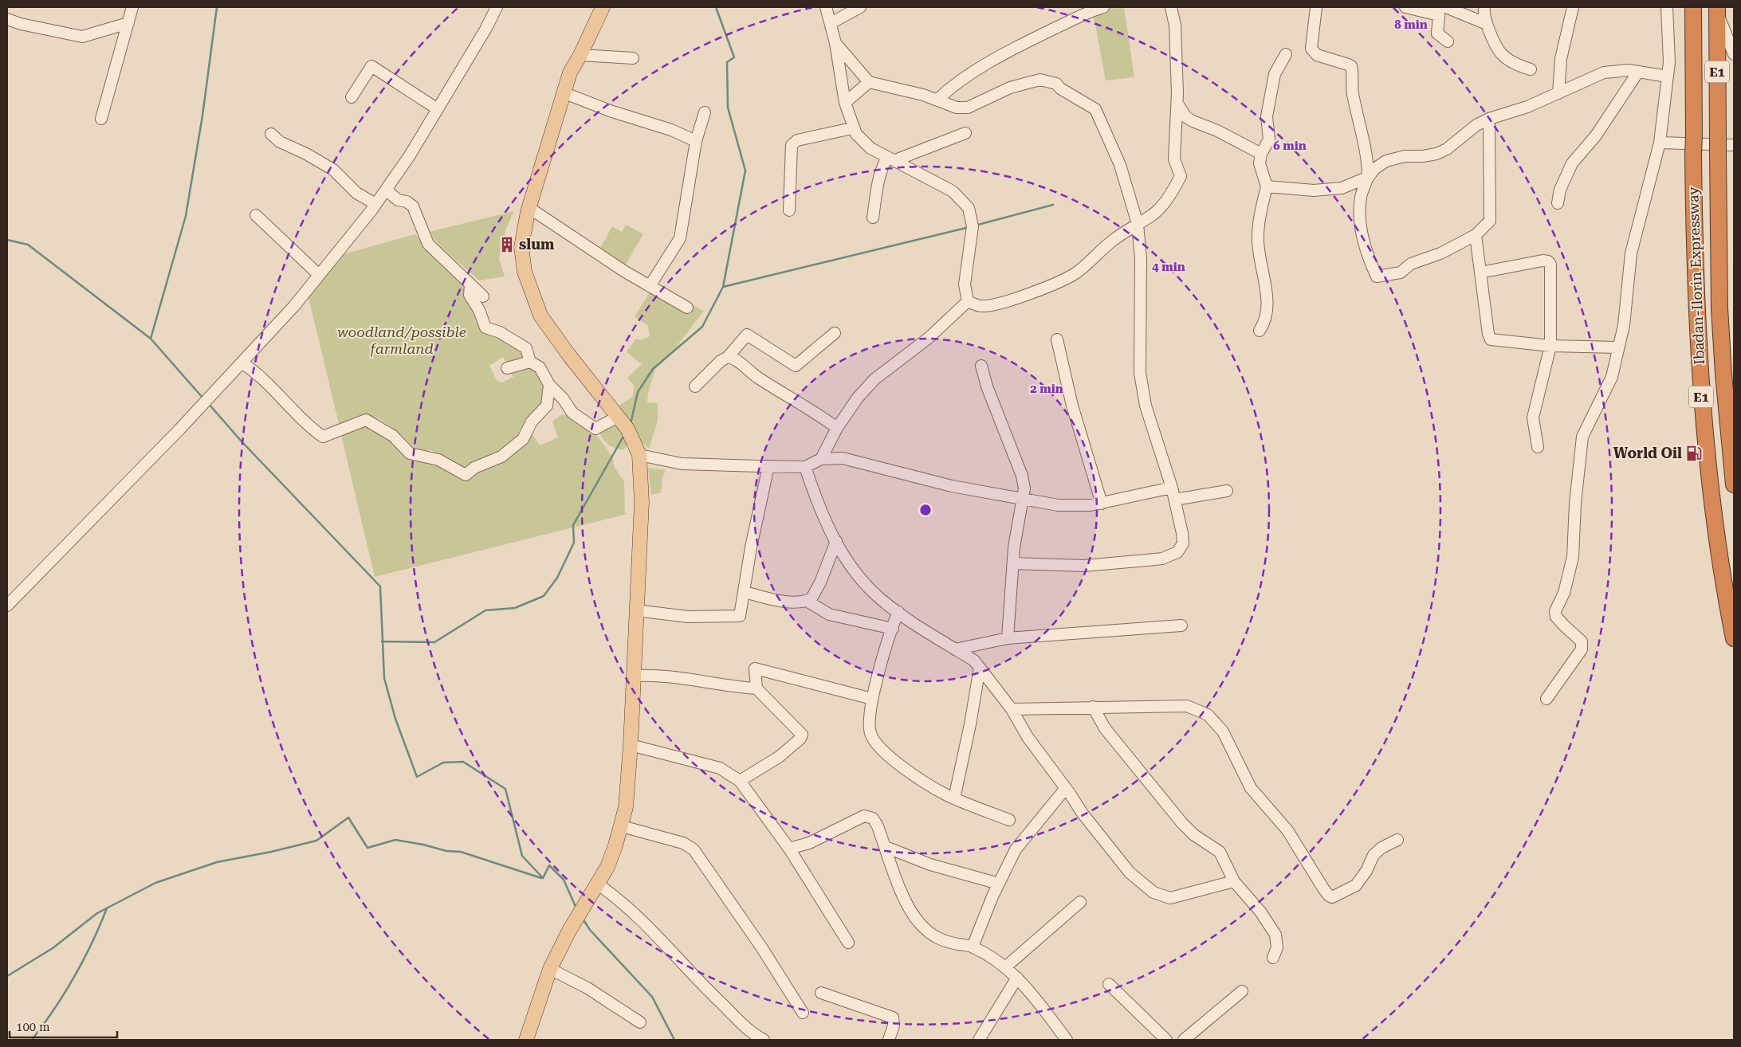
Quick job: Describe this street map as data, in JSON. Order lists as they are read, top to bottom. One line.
{"streets":{"highway":["E1","Ibadan-Ilorin Expressway"]},"parks":["woodland/possible farmland"],"places":{"building":["slum"],"fuel station":["World Oil"]},"scale_bar":"100 m","rings":["8 min","6 min","4 min","2 min"]}
